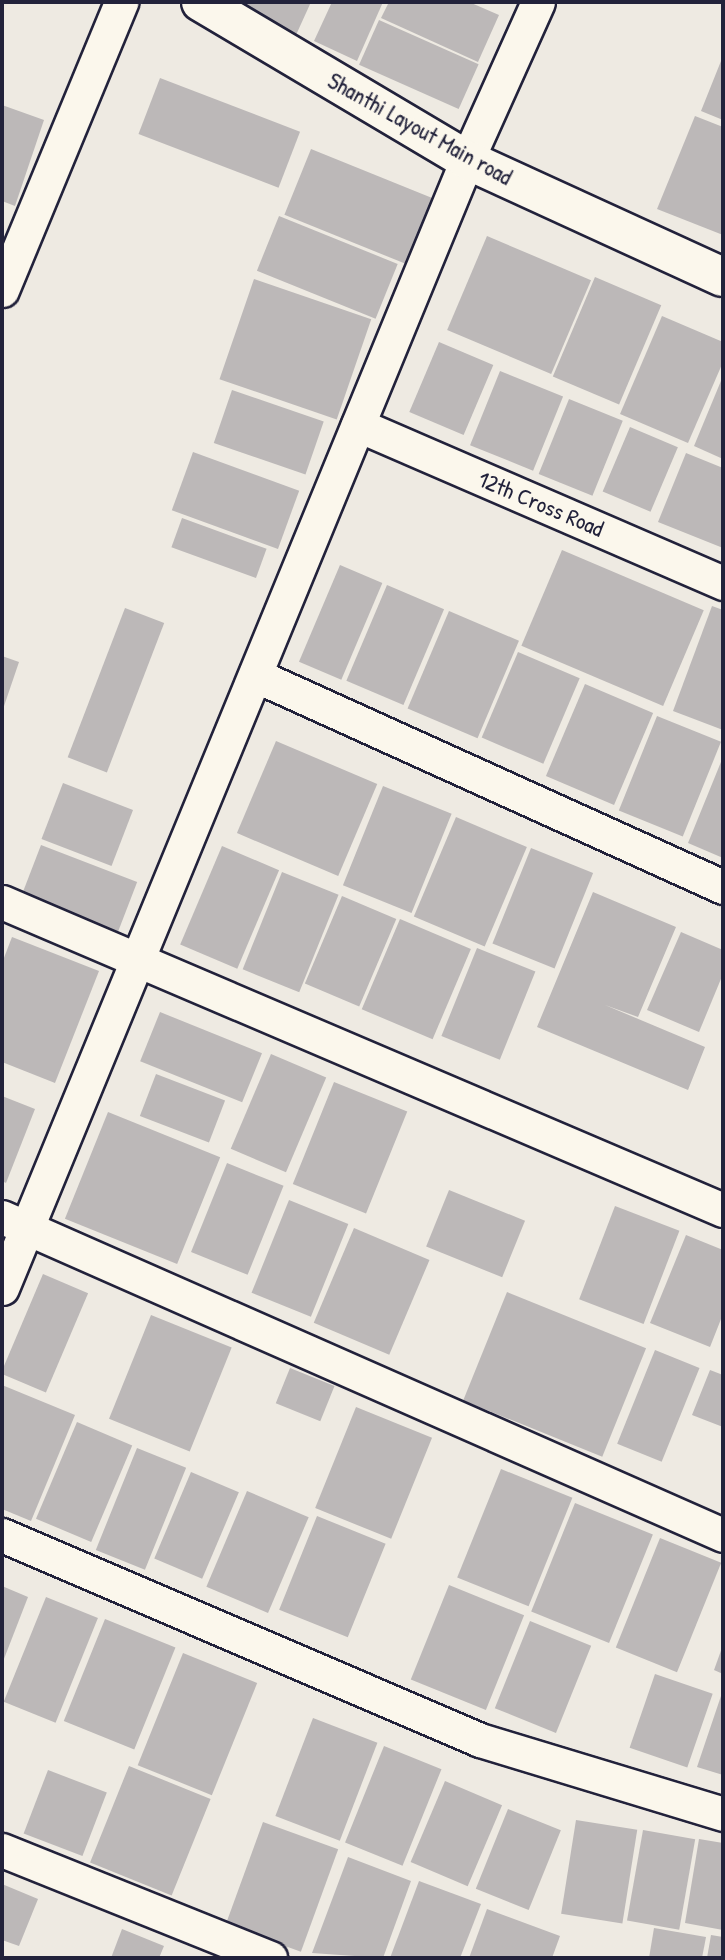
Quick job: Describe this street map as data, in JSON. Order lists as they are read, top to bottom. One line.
{"streets":{"street":["Shanthi Layout Main road","12th Cross Road"]}}
